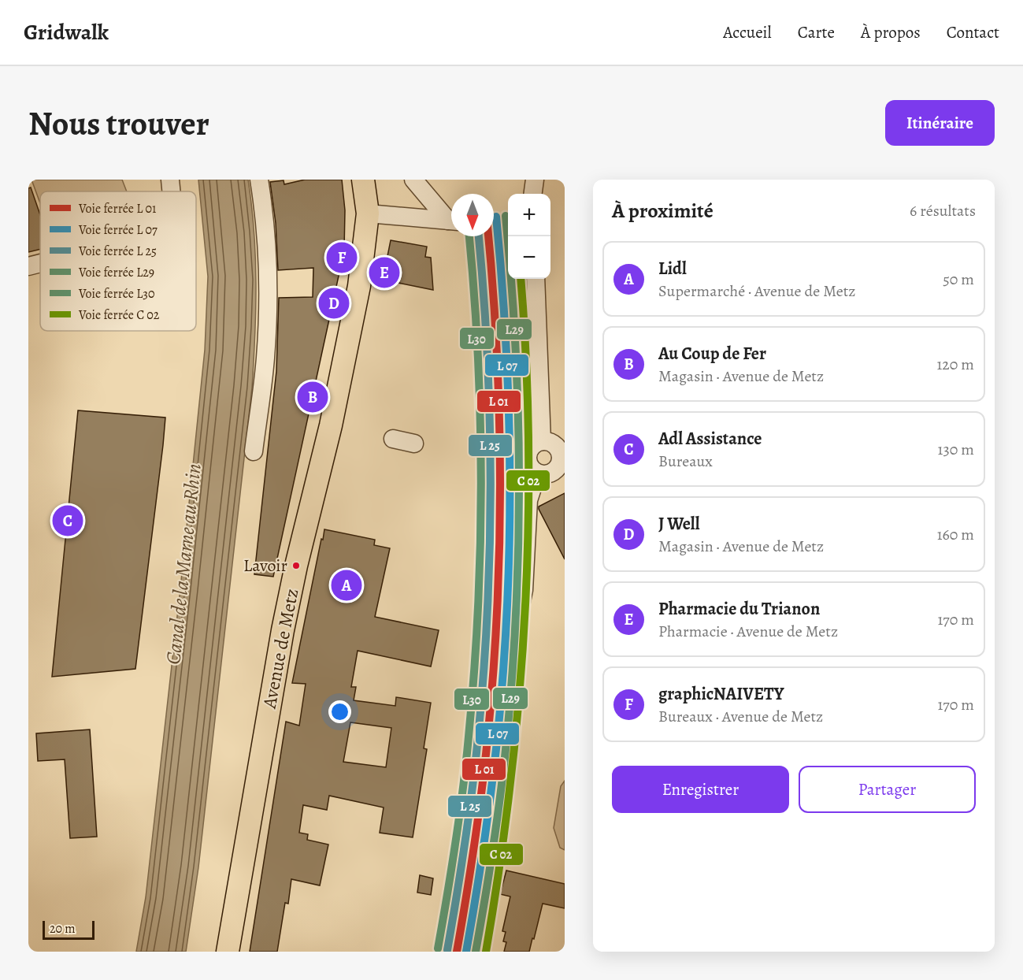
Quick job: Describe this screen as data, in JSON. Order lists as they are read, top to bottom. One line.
{"streets":{"main road":["Avenue de Metz"]},"water":["Canal de la Marne au Rhin"],"places":["Lavoir"],"lines":["rail line L29","rail line L30"],"legend":["Voie ferrée L 01","Voie ferrée L 07","Voie ferrée L 25","Voie ferrée L29","Voie ferrée L30","Voie ferrée C 02"],"scale_bar":"20 m","north":"bottom","page":{"header":"Gridwalk","nav":["Accueil","Carte","À propos","Contact"],"buttons":["Itinéraire",["Enregistrer","Partager"]],"title":"Nous trouver","heading":["À proximité","6 résultats"],"map_buttons":["+","−"],"pins":["F","E","D","B","C","A"],"list":[{"mark":"A","name":"Lidl","note":"Supermarché · Avenue de Metz","value":"50 m"},{"mark":"B","name":"Au Coup de Fer","note":"Magasin · Avenue de Metz","value":"120 m"},{"mark":"C","name":"Adl Assistance","note":"Bureaux","value":"130 m"},{"mark":"D","name":"J Well","note":"Magasin · Avenue de Metz","value":"160 m"},{"mark":"E","name":"Pharmacie du Trianon","note":"Pharmacie · Avenue de Metz","value":"170 m"},{"mark":"F","name":"graphicNAIVETY","note":"Bureaux · Avenue de Metz","value":"170 m"}],"scale":"20 m"}}
